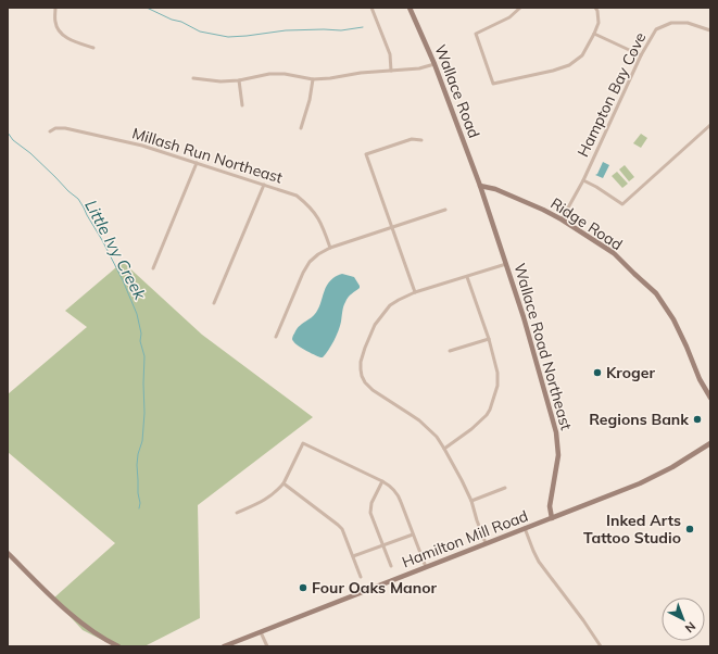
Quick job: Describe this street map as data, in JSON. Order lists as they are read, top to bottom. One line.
{"streets":{"street":["Wallace Road","Hampton Bay Cove","Millash Run Northeast","Ridge Road","Wallace Road Northeast","Hamilton Mill Road"]},"crossings":[["Wallace Road","Ridge Road"],["Wallace Road","Wallace Road Northeast"],["Hampton Bay Cove","Ridge Road"],["Ridge Road","Wallace Road Northeast"],["Wallace Road Northeast","Hamilton Mill Road"]],"water":["Little Ivy Creek"],"places":["Kroger","Regions Bank","Inked Arts Tattoo Studio","Four Oaks Manor"],"north":"bottom right"}
